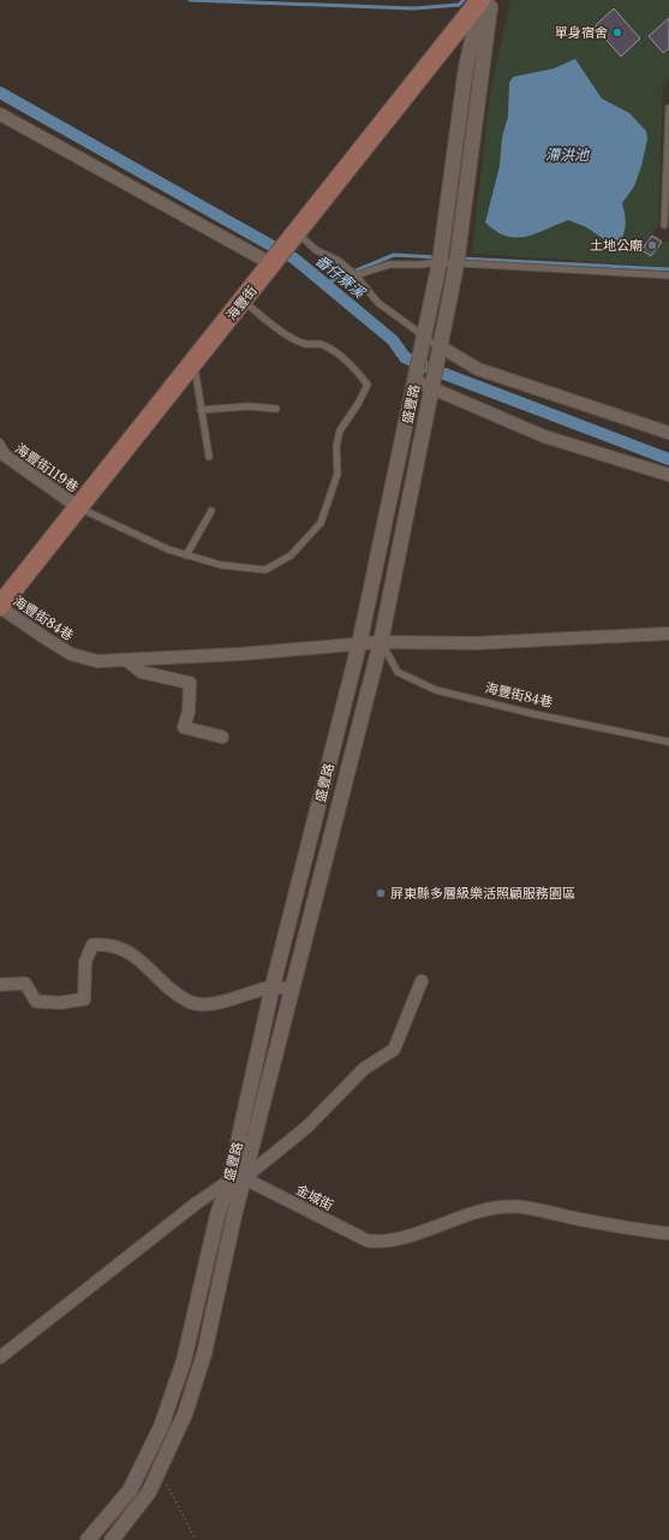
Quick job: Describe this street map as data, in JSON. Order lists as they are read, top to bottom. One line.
{"streets":{"main road":["海豐街"],"street":["盛豐路","海豐街119巷","海豐街84巷","金城街"]},"crossings":[["海豐街","海豐街119巷"],["海豐街","海豐街84巷"],["盛豐路","海豐街84巷"],["盛豐路","金城街"]],"water":["滯洪池","番仔寮溪"],"places":["單身宿舍","土地公廟","屏東縣多層級樂活照顧服務園區"]}
